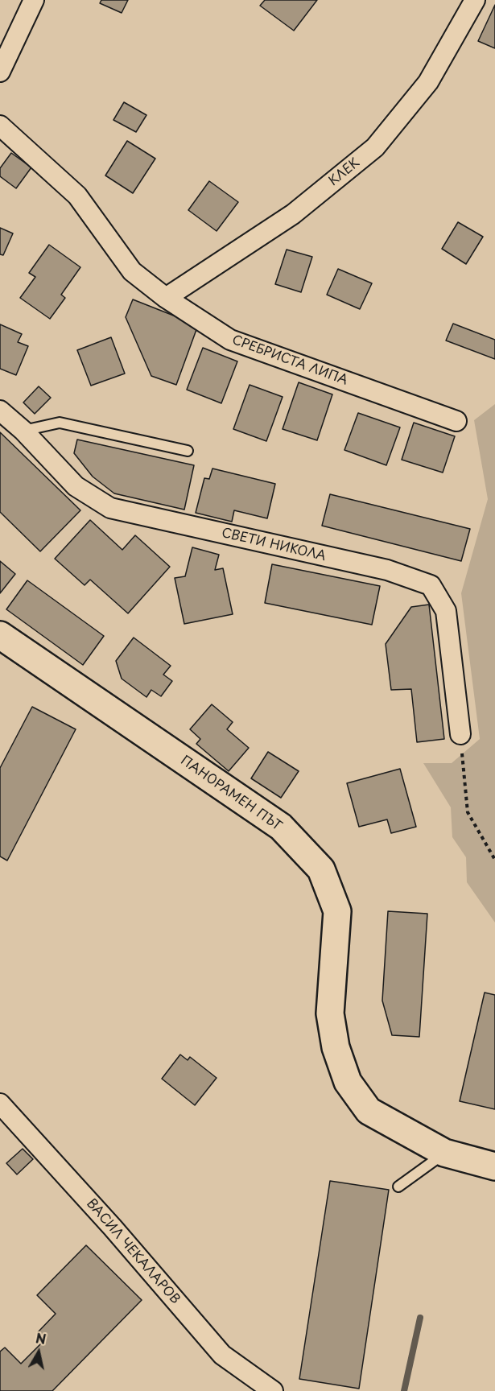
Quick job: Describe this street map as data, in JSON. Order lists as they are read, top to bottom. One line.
{"streets":{"main road":["ПАНОРАМЕН ПЪТ"],"street":["КЛЕК","СРЕБРИСТА ЛИПА","СВЕТИ НИКОЛА","ВАСИЛ ЧЕКАЛАРОВ"]},"crossings":[["КЛЕК","СРЕБРИСТА ЛИПА"]],"north":"top"}
